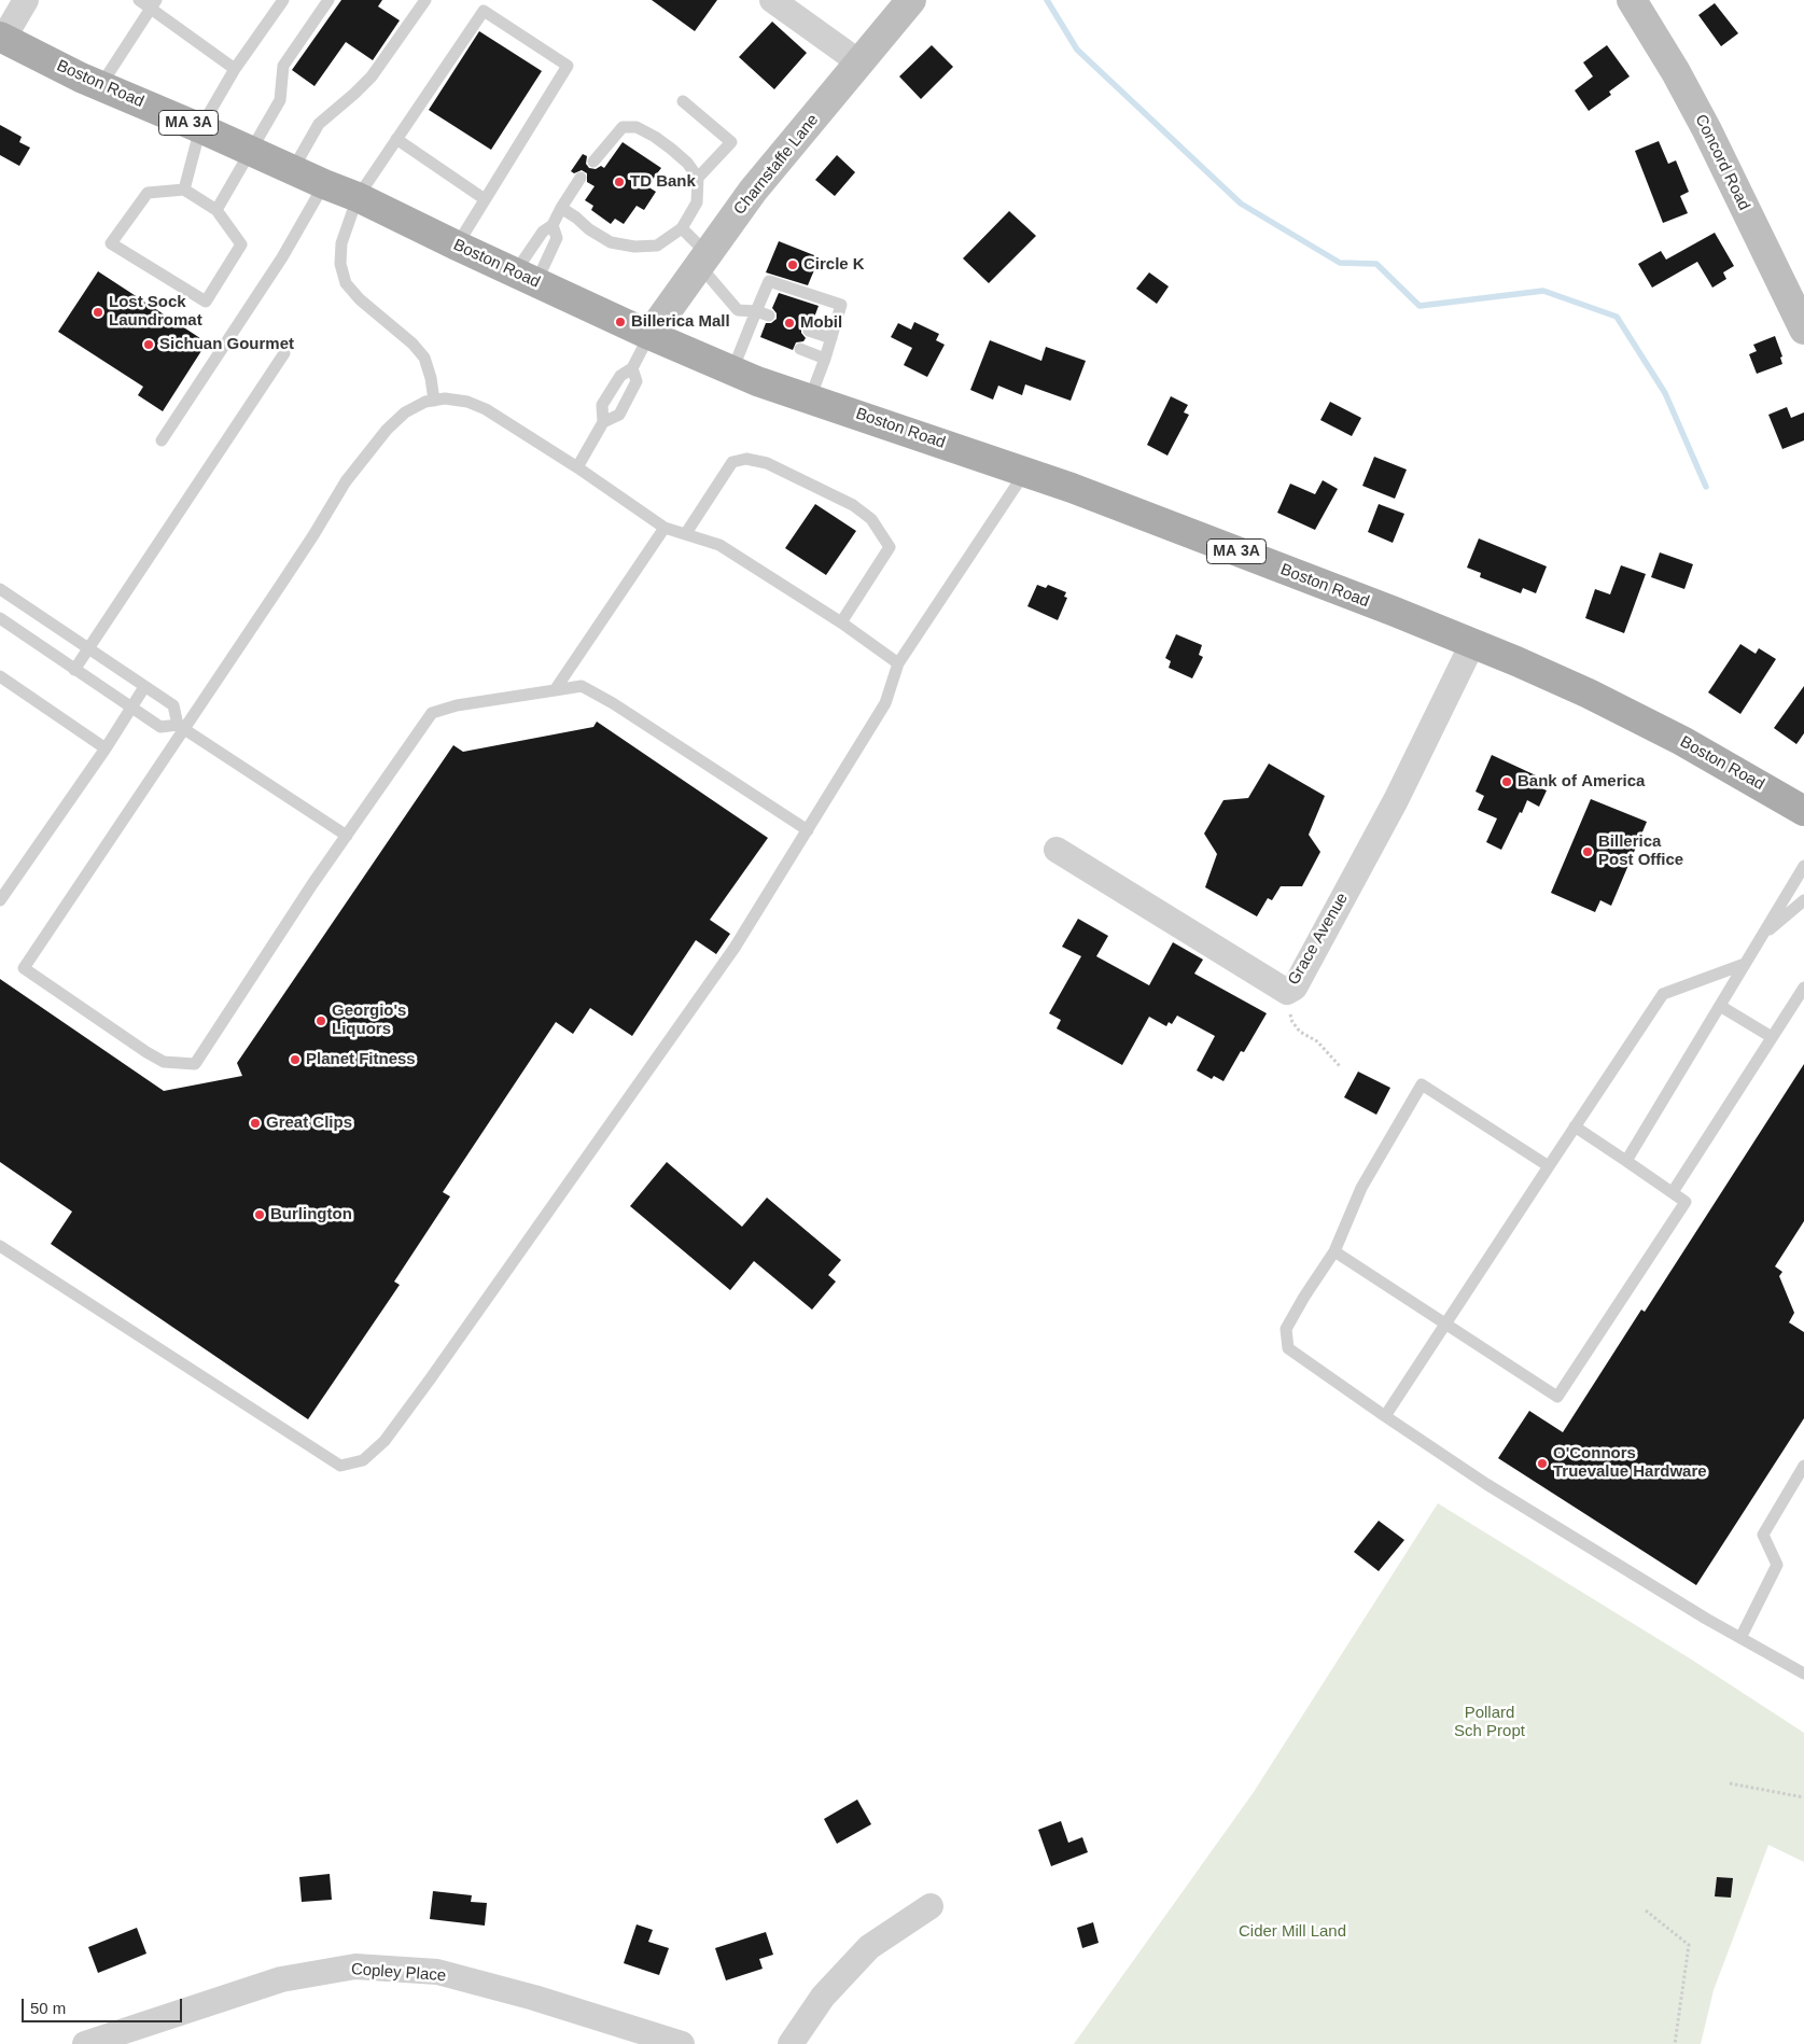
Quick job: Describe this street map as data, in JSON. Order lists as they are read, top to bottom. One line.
{"streets":{"main road":["Boston Road","MA 3A","Concord Road","Charnstaffe Lane"],"street":["Grace Avenue","Copley Place"]},"crossings":[["Boston Road","Charnstaffe Lane"],["Boston Road","Grace Avenue"]],"parks":["Pollard Sch Propt","Cider Mill Land"],"places":["TD Bank","Circle K","Lost Sock Laundromat","Billerica Mall","Mobil","Sichuan Gourmet","Bank of America","Billerica Post Office","Georgio's Liquors","Planet Fitness","Great Clips","Burlington","O'Connors Truevalue Hardware"],"scale_bar":"50 m"}
